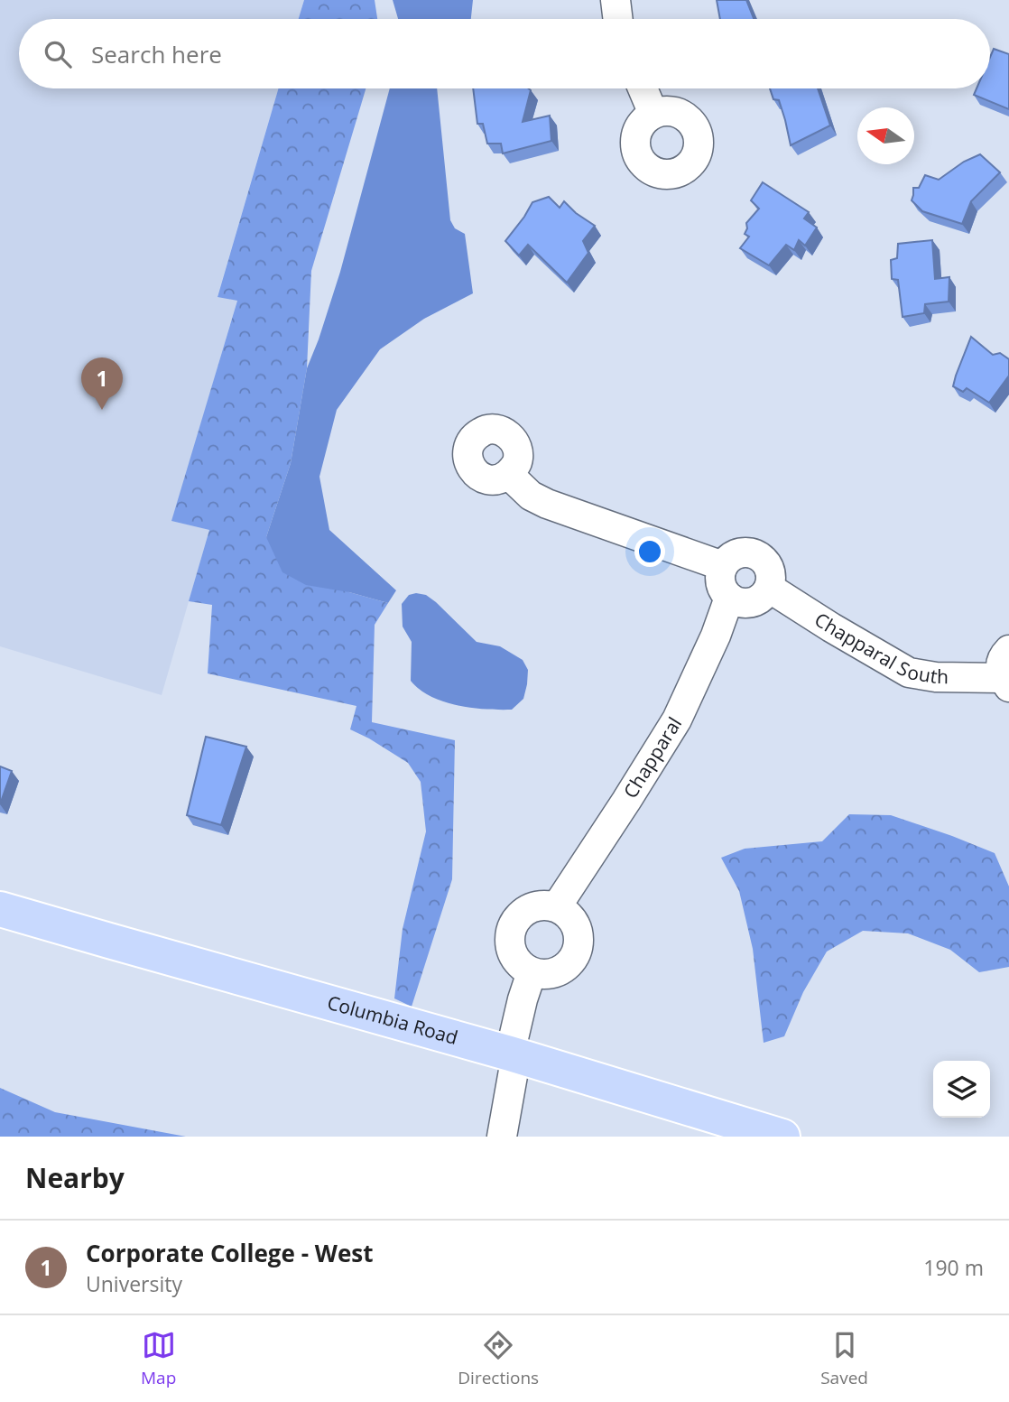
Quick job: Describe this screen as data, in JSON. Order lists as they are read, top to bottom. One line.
{"streets":{"main road":["Columbia Road"],"street":["Chapparal South","Chapparal"]},"crossings":[["Chapparal South","Chapparal"]],"north":"left","page":{"search":"Search here","pins":"1","heading":"Nearby","list":[{"mark":"1","name":"Corporate College - West","note":"University","value":"190 m"}],"nav":["Map","Directions","Saved"]}}
